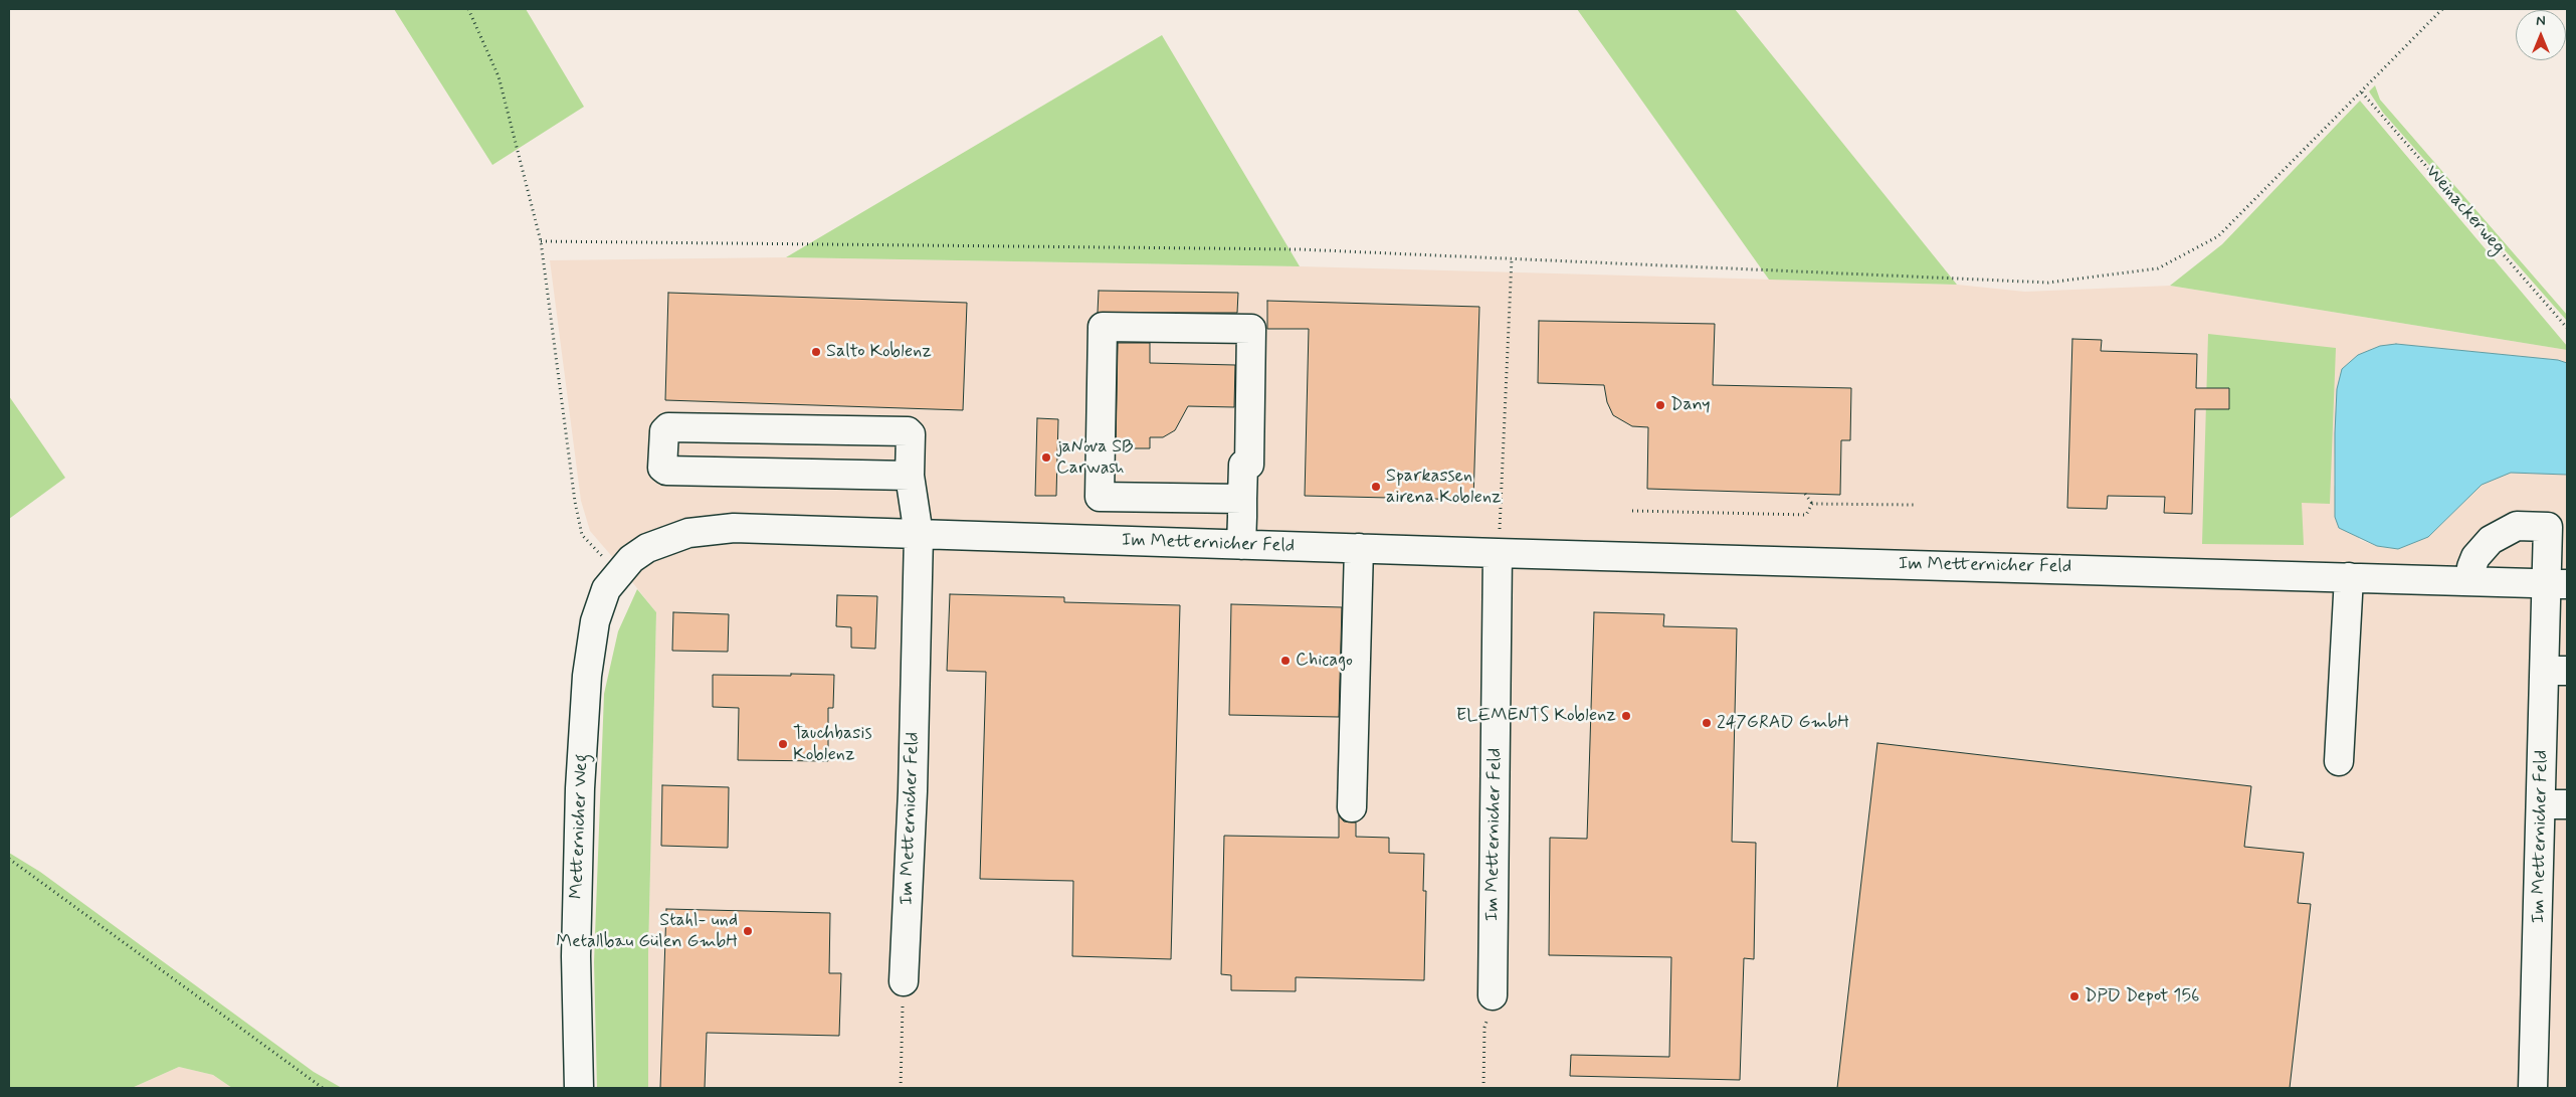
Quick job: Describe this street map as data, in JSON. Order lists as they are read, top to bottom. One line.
{"streets":{"street":["Im Metternicher Feld","Metternicher Weg"],"path":["Weinackerweg"]},"crossings":[["Im Metternicher Feld","Metternicher Weg"]],"places":["Salto Koblenz","Dany","jaNova SB Carwash","Sparkassen airena Koblenz","Chicago","ELEMENTS Koblenz","247GRAD GmbH","Tauchbasis Koblenz","Stahl- und Metallbau Gülen GmbH","DPD Depot 156"],"north":"top"}
